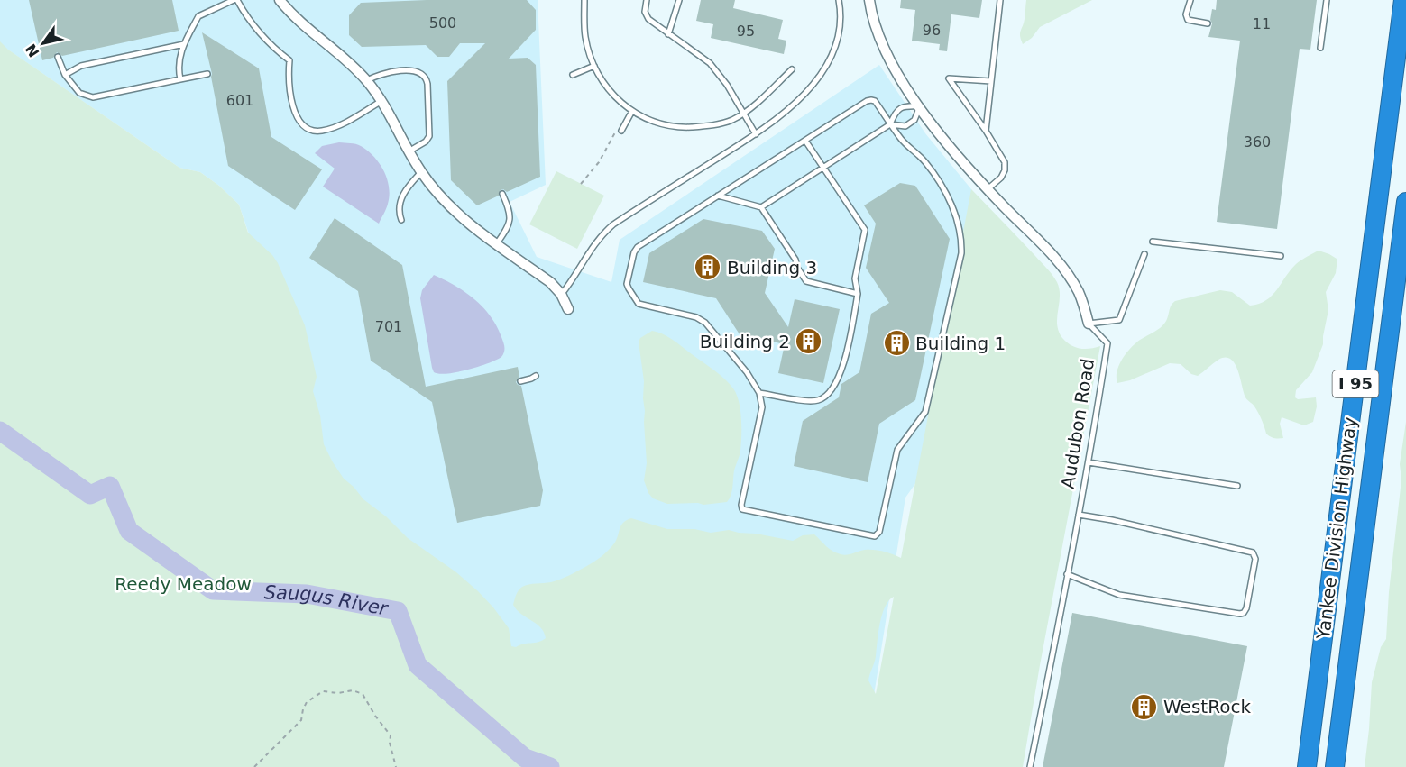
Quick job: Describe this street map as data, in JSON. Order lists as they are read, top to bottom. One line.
{"streets":{"highway":["I 95","Yankee Division Highway"],"street":["Audubon Road"]},"water":["Saugus River"],"parks":["Reedy Meadow"],"places":{"building":["Building 3","Building 2","Building 1","WestRock"]},"house_numbers":["500","11","96","95","601","360","701"],"north":"bottom left"}
